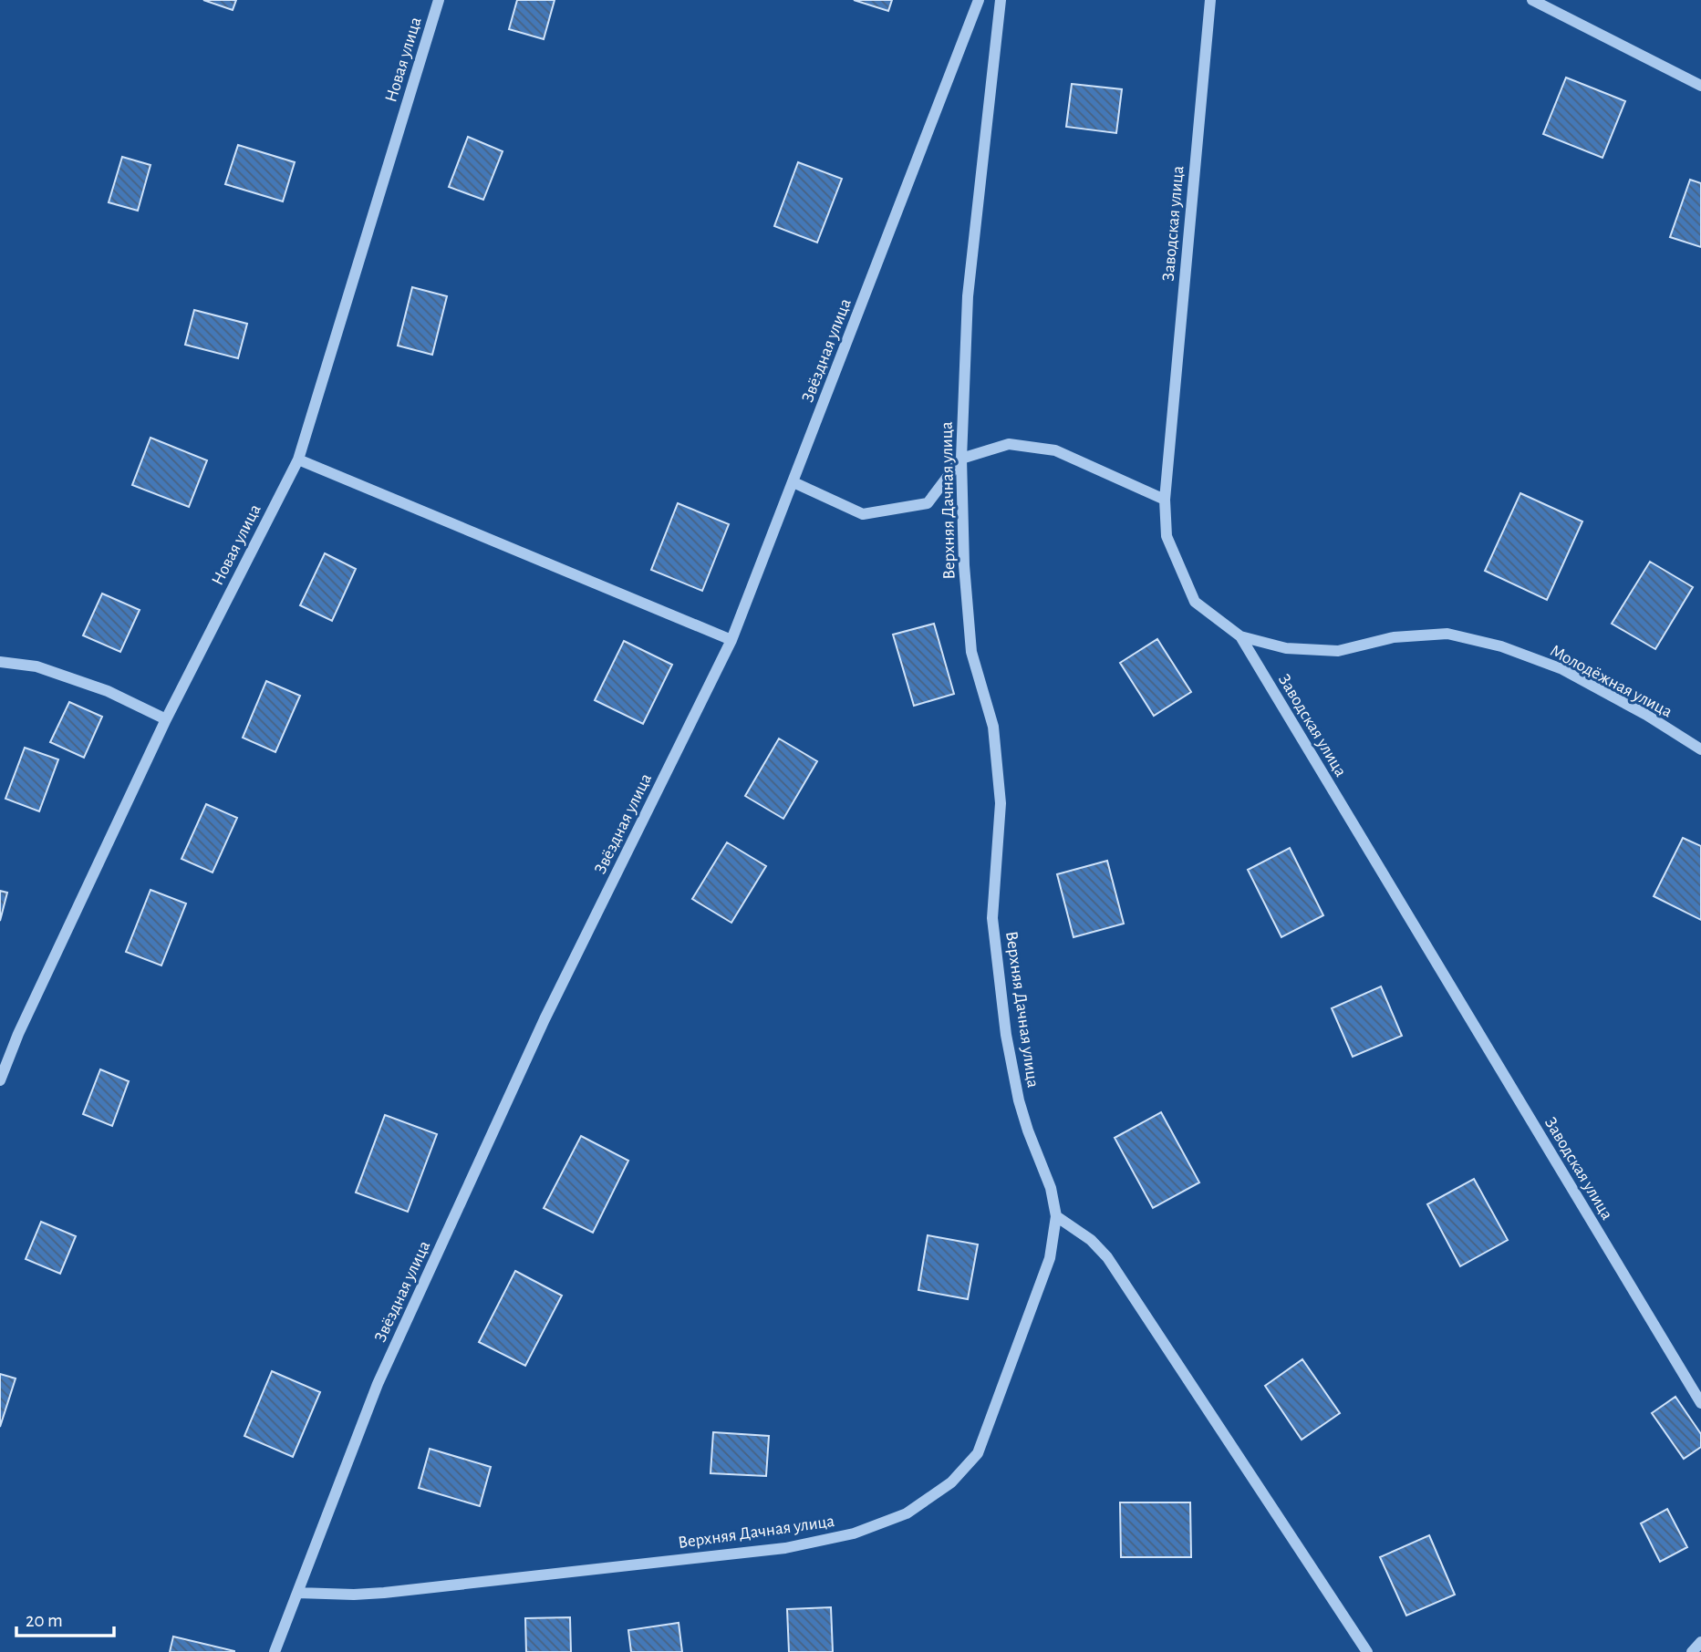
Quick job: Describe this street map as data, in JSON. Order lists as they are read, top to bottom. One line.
{"streets":{"street":["Новая улица","Заводская улица","Звёздная улица","Верхняя Дачная улица","Молодёжная улица"]},"crossings":[["Заводская улица","Молодёжная улица"],["Звёздная улица","Верхняя Дачная улица"]],"scale_bar":"20 m"}
